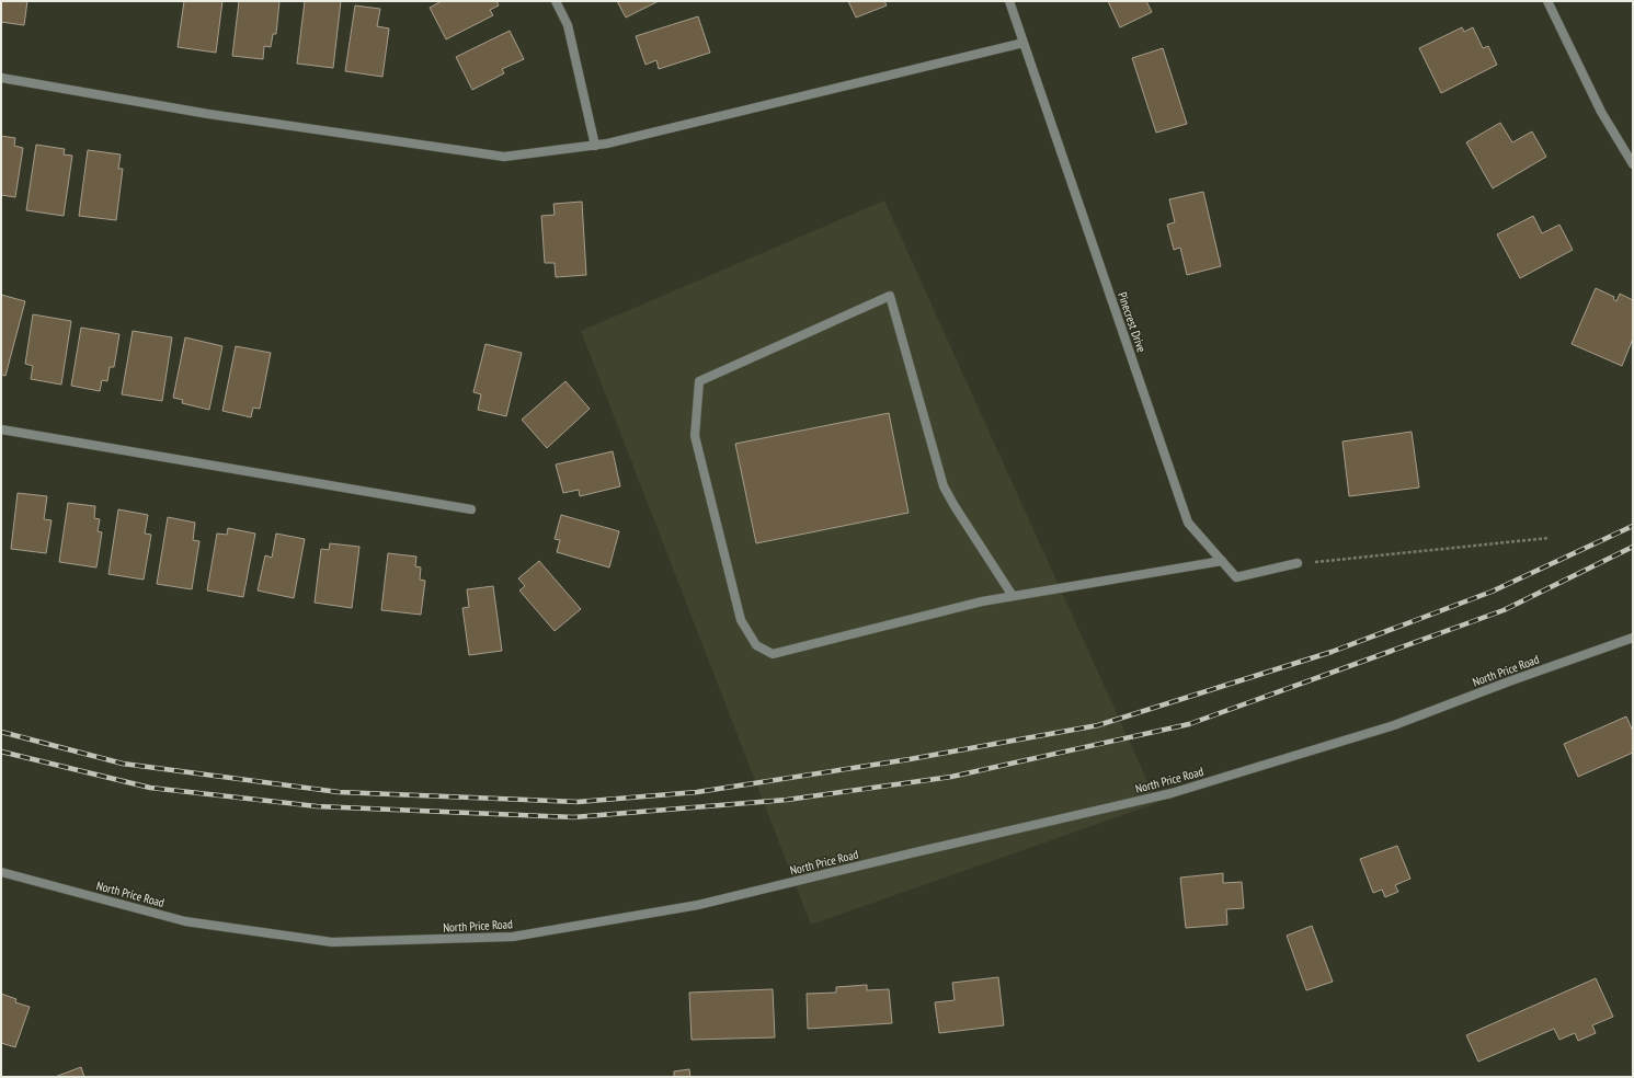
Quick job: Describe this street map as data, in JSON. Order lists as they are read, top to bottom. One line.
{"streets":{"street":["Pinecrest Drive","North Price Road"]}}
